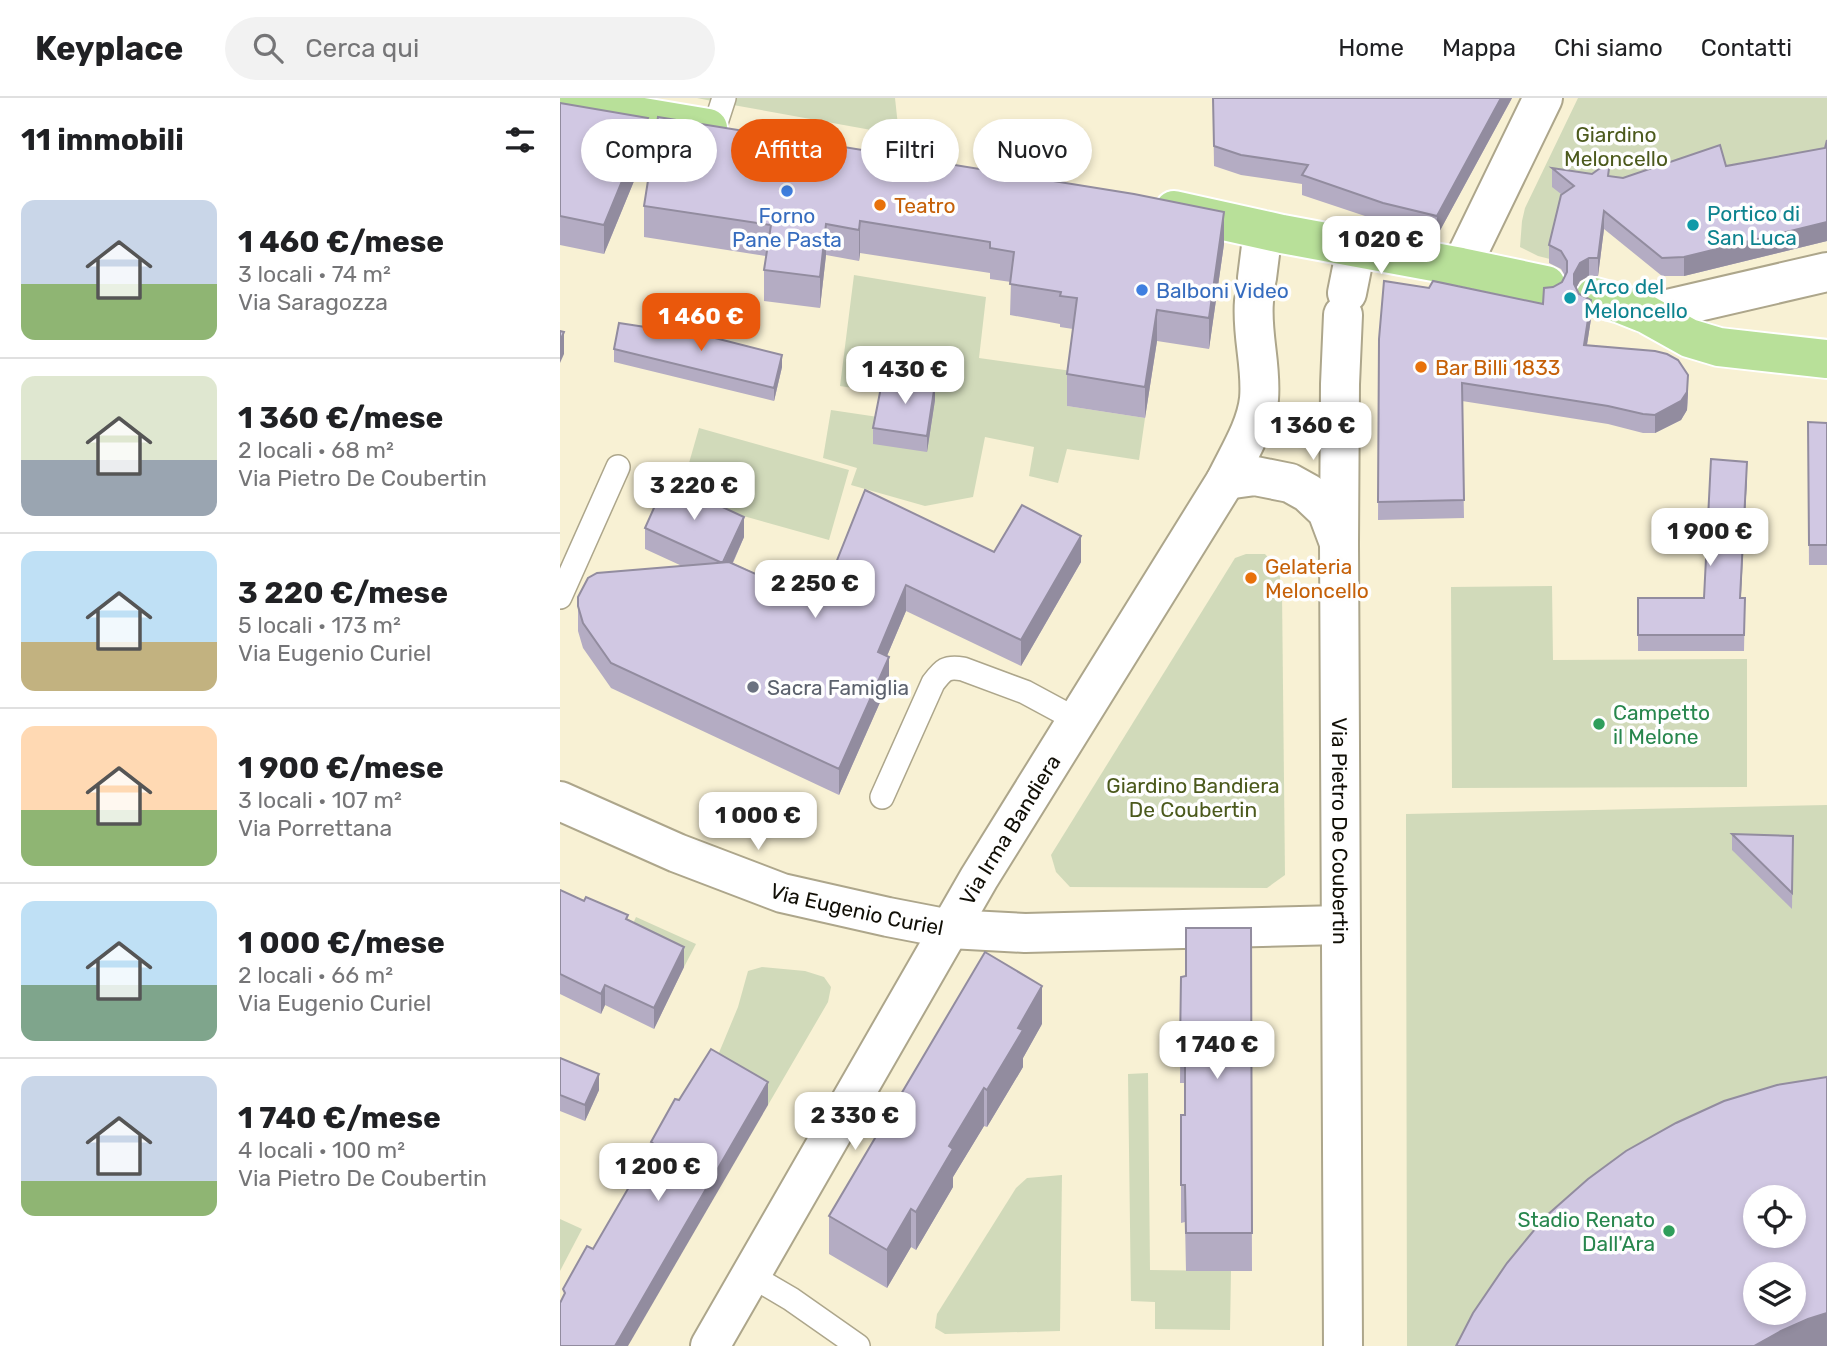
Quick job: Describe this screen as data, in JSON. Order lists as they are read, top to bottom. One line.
{"streets":{"street":["Via Irma Bandiera","Via Pietro De Coubertin","Via Eugenio Curiel"]},"crossings":[["Via Irma Bandiera","Via Eugenio Curiel"],["Via Pietro De Coubertin","Via Eugenio Curiel"]],"parks":["Giardino Meloncello","Giardino Bandiera De Coubertin"],"places":["Forno Pane Pasta","Teatro","Portico di San Luca","Balboni Video","Arco del Meloncello","Bar Billi 1833","Gelateria Meloncello","Sacra Famiglia","Campetto il Melone","Stadio Renato Dall'Ara"],"page":{"header":"Keyplace","search":"Cerca qui","nav":["Home","Mappa","Chi siamo","Contatti"],"heading":"11 immobili","chip":["Compra","Affitta","Filtri","Nuovo"],"list":[{"name":"1 460 €/mese","note":"3 locali · 74 m² · Via Saragozza"},{"name":"1 360 €/mese","note":"2 locali · 68 m² · Via Pietro De Coubertin"},{"name":"3 220 €/mese","note":"5 locali · 173 m² · Via Eugenio Curiel"},{"name":"1 900 €/mese","note":"3 locali · 107 m² · Via Porrettana"},{"name":"1 000 €/mese","note":"2 locali · 66 m² · Via Eugenio Curiel"},{"name":"1 740 €/mese","note":"4 locali · 100 m² · Via Pietro De Coubertin"}],"price":["1 020 €","1 460 €","1 430 €","1 360 €","3 220 €","1 900 €","2 250 €","1 000 €","1 740 €","2 330 €","1 200 €"]}}
